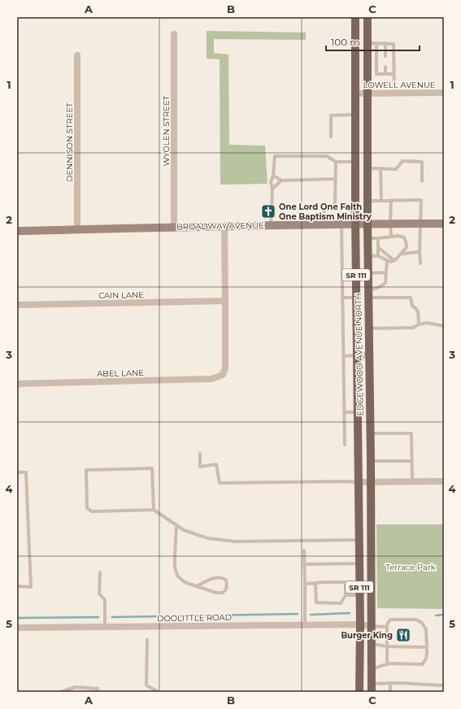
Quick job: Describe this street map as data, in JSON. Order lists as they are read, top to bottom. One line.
{"streets":{"main road":["SR 111","EDGEWOOD AVENUE NORTH"],"street":["LOWELL AVENUE","WYOLEN STREET","DENNISON STREET","BROADWAY AVENUE","CAIN LANE","ABEL LANE","DOOLITTLE ROAD"]},"crossings":[["LOWELL AVENUE","EDGEWOOD AVENUE NORTH"],["WYOLEN STREET","BROADWAY AVENUE"],["DENNISON STREET","BROADWAY AVENUE"],["BROADWAY AVENUE","EDGEWOOD AVENUE NORTH"],["CAIN LANE","ABEL LANE"],["EDGEWOOD AVENUE NORTH","DOOLITTLE ROAD"]],"parks":["Terrace Park"],"places":{"church":["One Lord One Faith One Baptism Ministry"],"restaurant":["Burger King"]},"scale_bar":"100 m","grid":{"columns":["A","B","C"],"rows":["1","2","3","4","5"]}}
